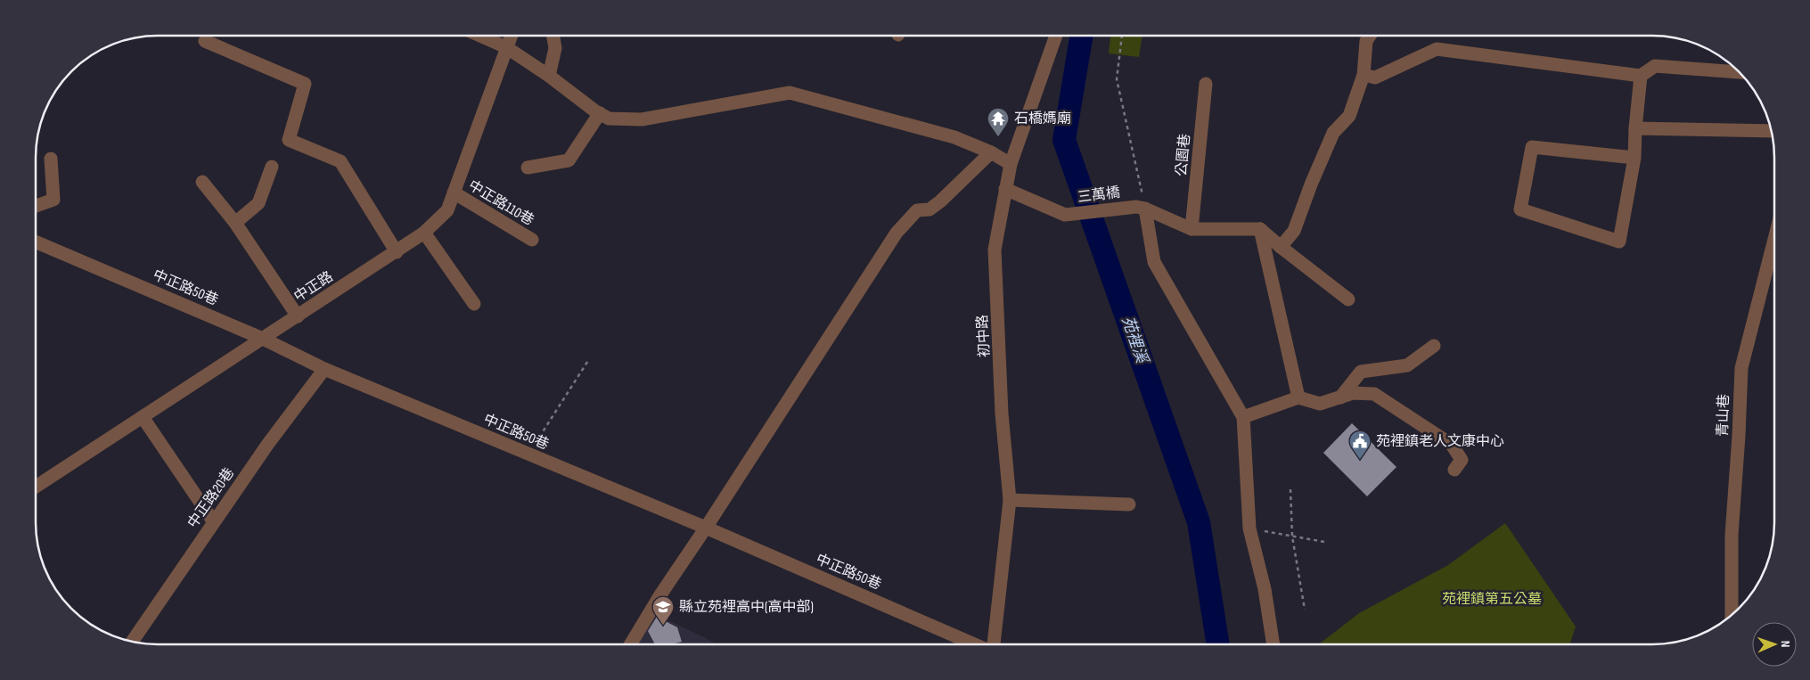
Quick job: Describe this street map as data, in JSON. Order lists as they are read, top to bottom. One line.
{"streets":{"street":["公園巷","三萬橋","中正路110巷","中正路","中正路50巷","初中路","青山巷","中正路20巷"]},"crossings":[["三萬橋","初中路"],["中正路110巷","中正路"],["中正路","中正路50巷"],["中正路50巷","中正路20巷"]],"water":["苑裡溪"],"parks":["苑裡鎮第五公墓"],"places":{"temple":["石橋媽廟"],"public building":["苑裡鎮老人文康中心"],"school or university":["縣立苑裡高中(高中部)"]},"north":"right"}
